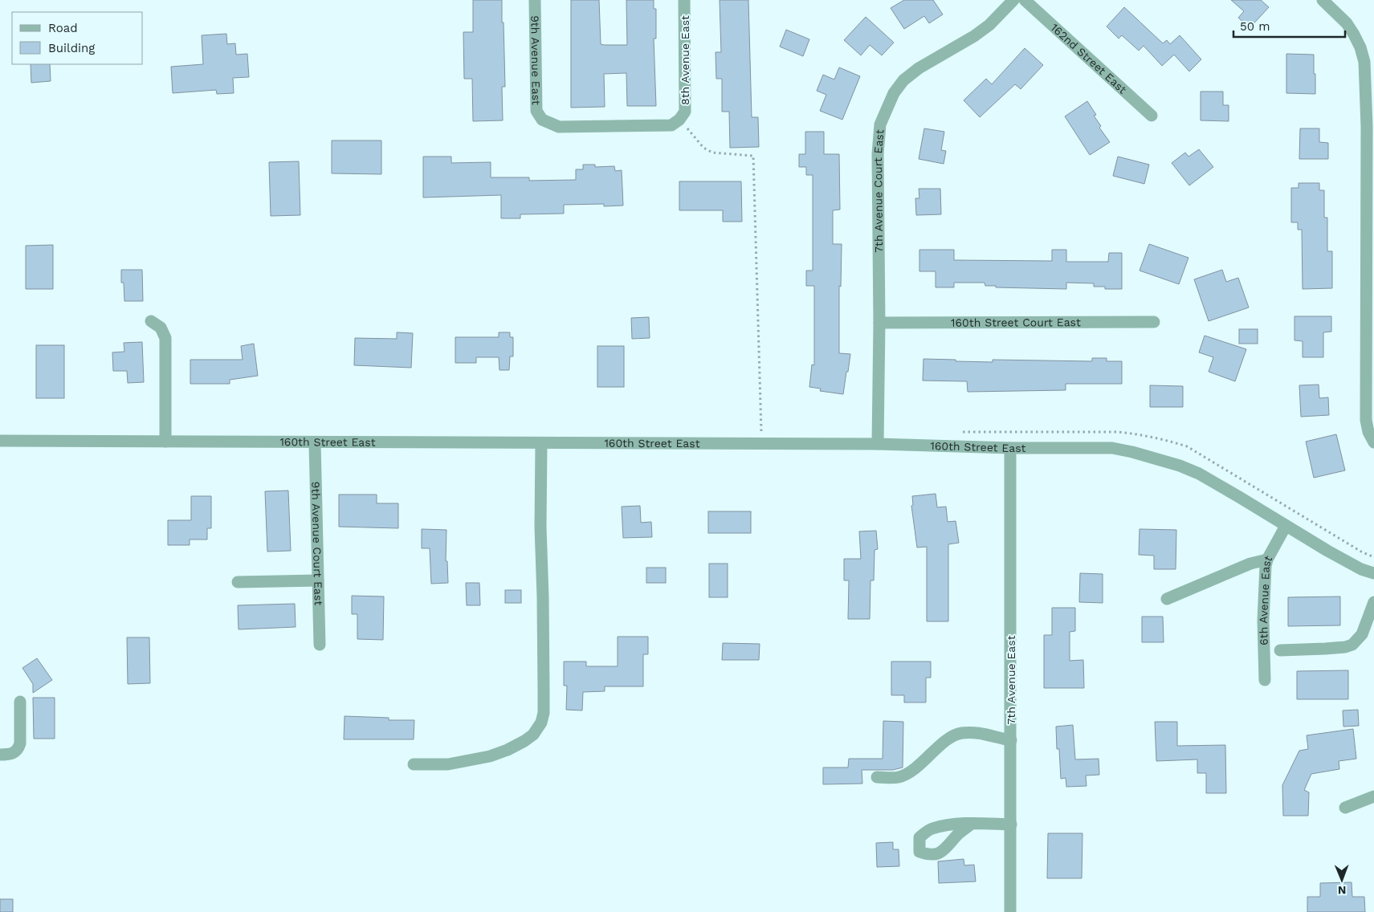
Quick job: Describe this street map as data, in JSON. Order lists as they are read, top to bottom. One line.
{"streets":{"street":["162nd Street East","9th Avenue East","8th Avenue East","7th Avenue Court East","160th Street Court East","160th Street East","9th Avenue Court East","6th Avenue East","7th Avenue East"]},"crossings":[["9th Avenue East","8th Avenue East"],["7th Avenue Court East","160th Street Court East"],["7th Avenue Court East","160th Street East"],["160th Street East","9th Avenue Court East"],["160th Street East","6th Avenue East"],["160th Street East","7th Avenue East"]],"legend":["Road","Building"],"scale_bar":"50 m","north":"bottom"}
